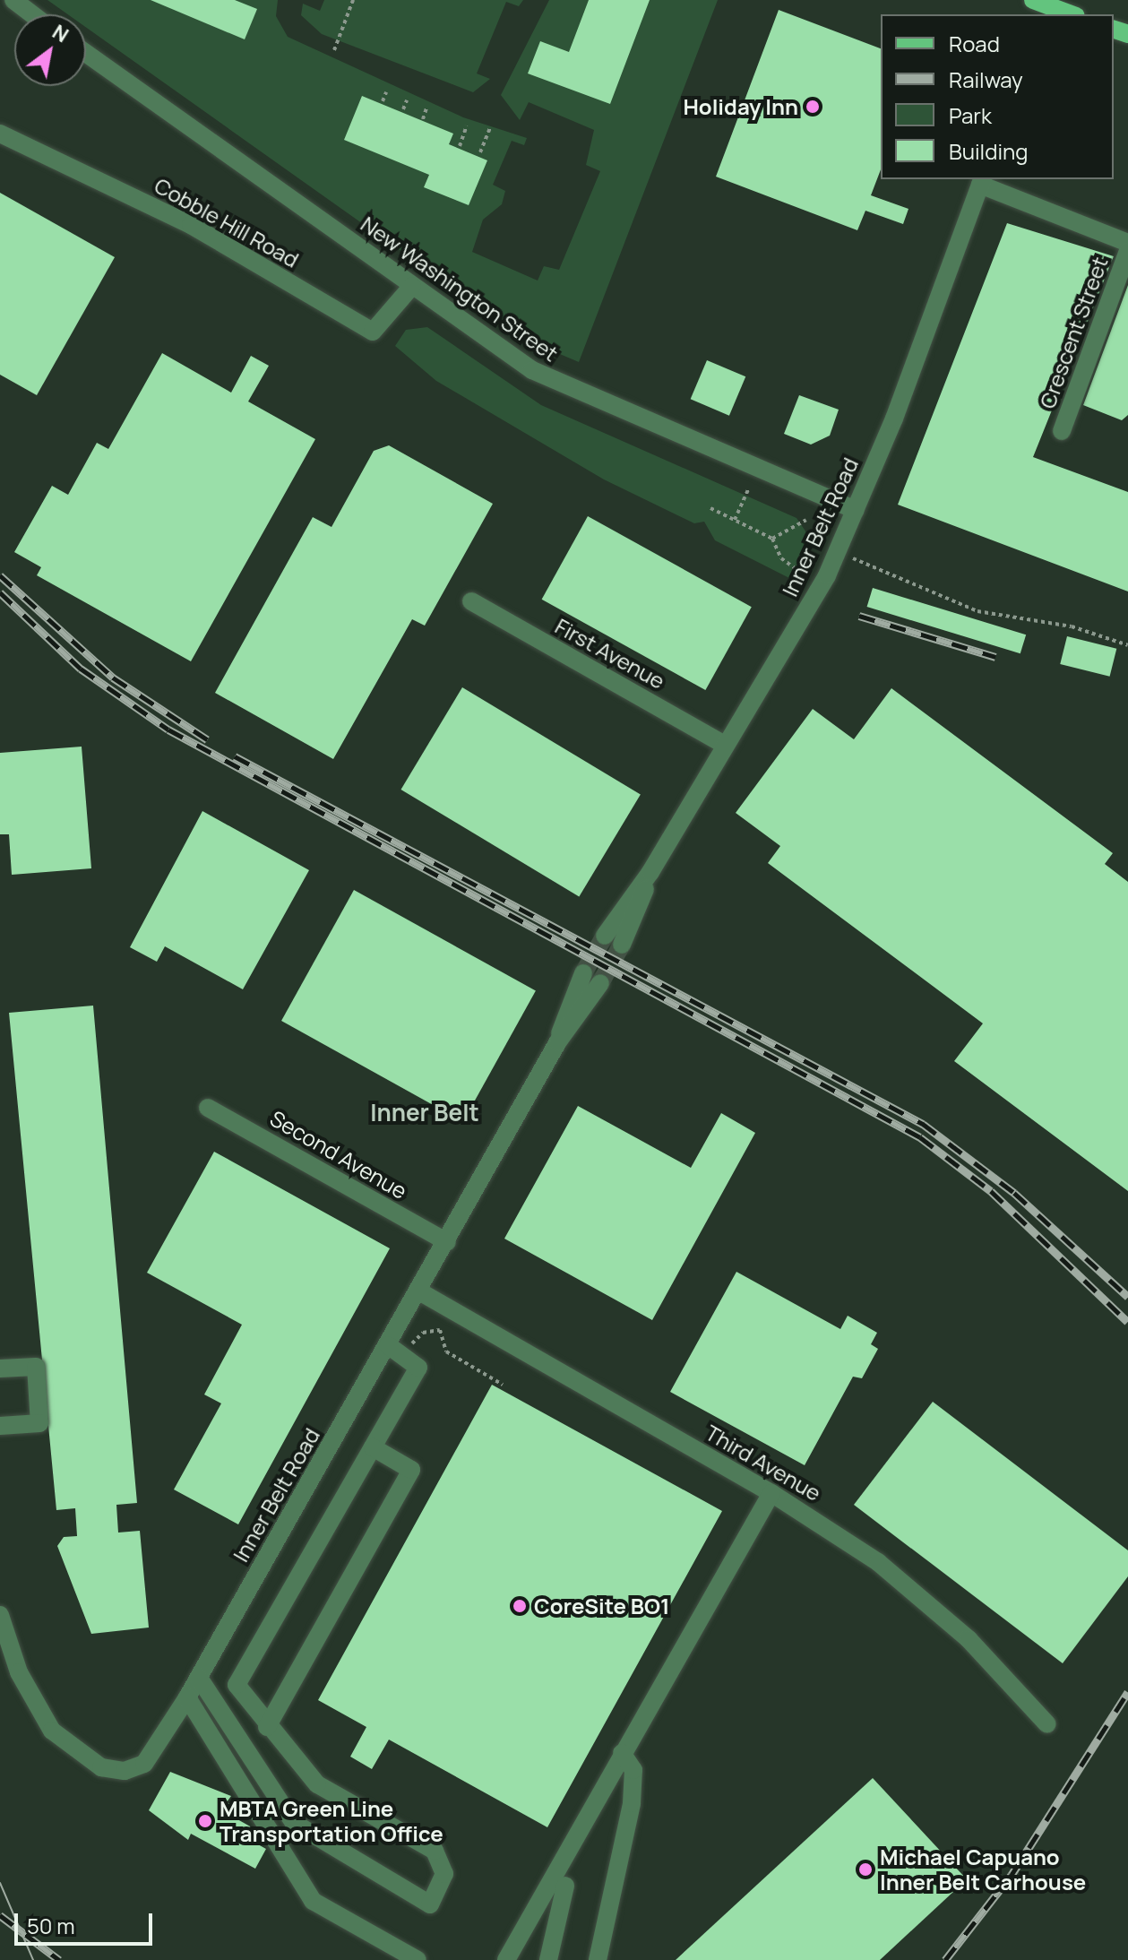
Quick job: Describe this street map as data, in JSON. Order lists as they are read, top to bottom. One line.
{"streets":{"street":["Cobble Hill Road","New Washington Street","Crescent Street","Inner Belt Road","First Avenue","Second Avenue","Third Avenue"]},"crossings":[["Cobble Hill Road","New Washington Street"],["New Washington Street","Inner Belt Road"],["Inner Belt Road","First Avenue"],["Inner Belt Road","Second Avenue"],["Inner Belt Road","Third Avenue"]],"districts":["Inner Belt"],"places":["Holiday Inn","CoreSite BO1","MBTA Green Line Transportation Office","Michael Capuano Inner Belt Carhouse"],"legend":["Road","Railway","Park","Building"],"scale_bar":"50 m","north":"top right"}
